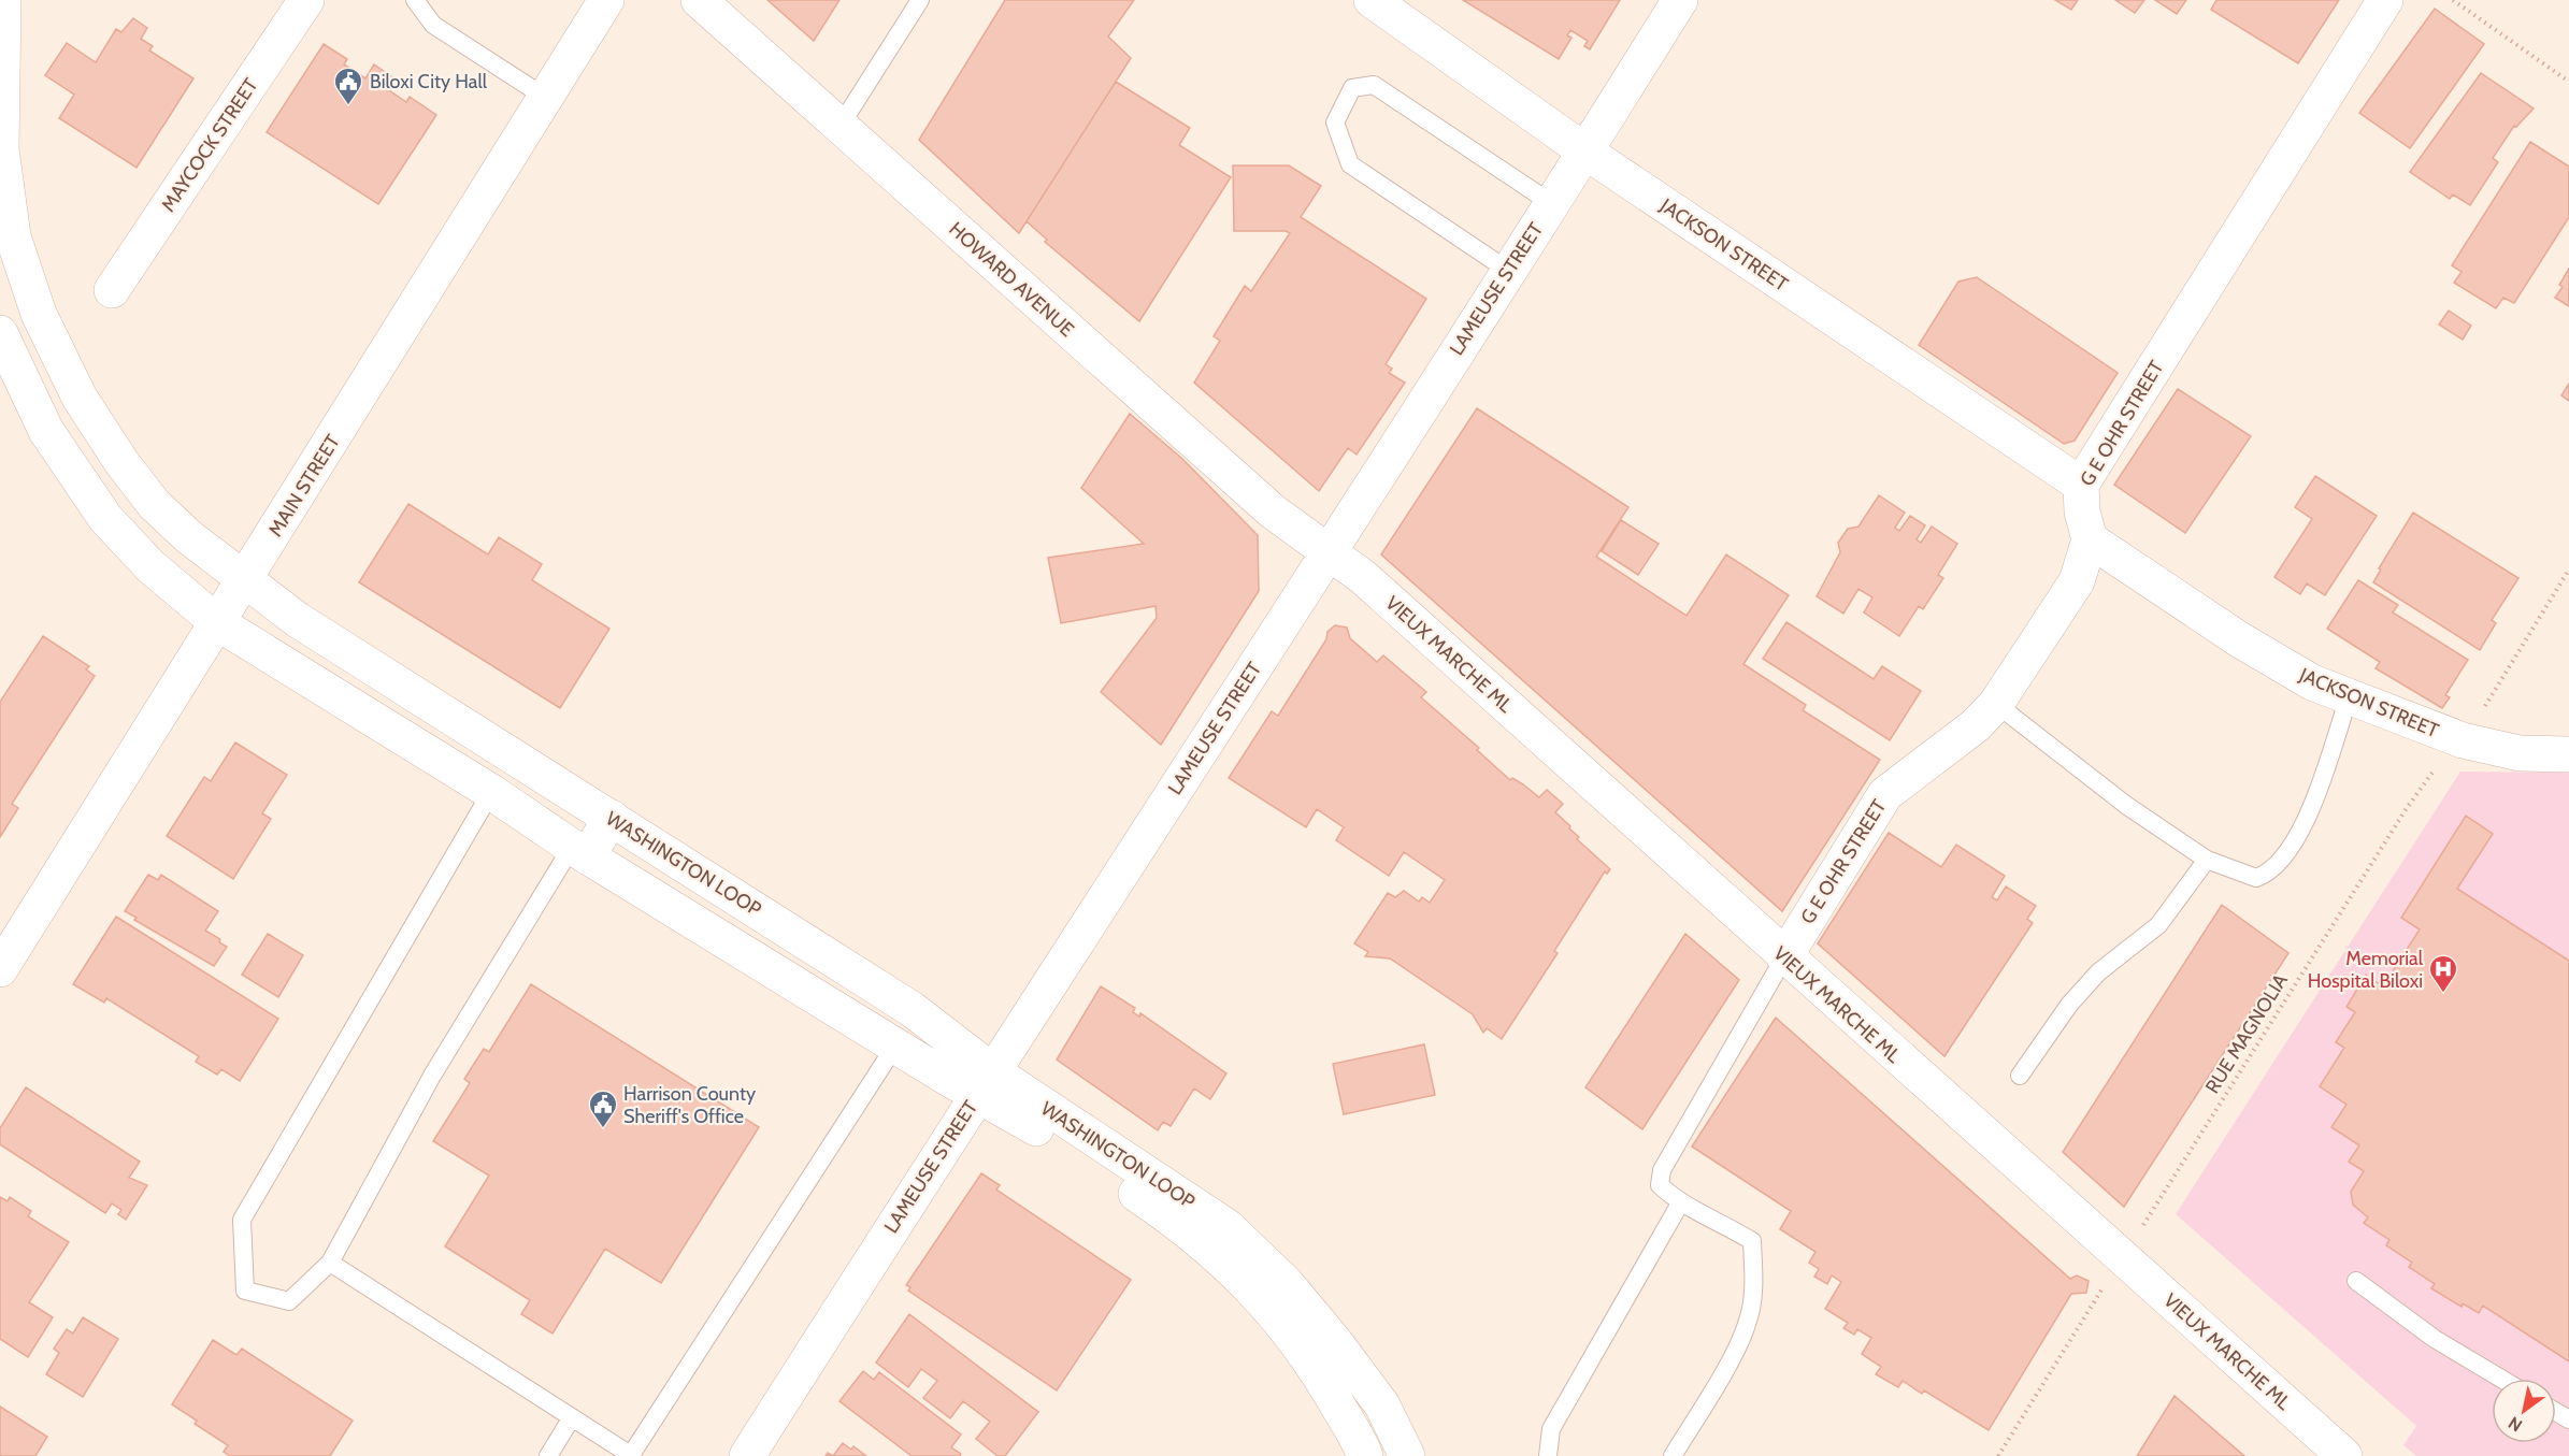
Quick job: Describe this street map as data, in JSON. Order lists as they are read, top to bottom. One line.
{"streets":{"street":["MAYCOCK STREET","JACKSON STREET","HOWARD AVENUE","LAMEUSE STREET","G E OHR STREET","MAIN STREET","VIEUX MARCHE ML","WASHINGTON LOOP"],"path":["RUE MAGNOLIA"]},"crossings":[["JACKSON STREET","LAMEUSE STREET"],["JACKSON STREET","G E OHR STREET"],["JACKSON STREET","RUE MAGNOLIA"],["HOWARD AVENUE","LAMEUSE STREET"],["HOWARD AVENUE","VIEUX MARCHE ML"],["LAMEUSE STREET","VIEUX MARCHE ML"],["LAMEUSE STREET","WASHINGTON LOOP"],["G E OHR STREET","VIEUX MARCHE ML"],["MAIN STREET","WASHINGTON LOOP"],["VIEUX MARCHE ML","RUE MAGNOLIA"]],"places":{"public building":["Biloxi City Hall","Harrison County Sheriff's Office"],"hospital":["Memorial Hospital Biloxi"]},"north":"bottom left"}
